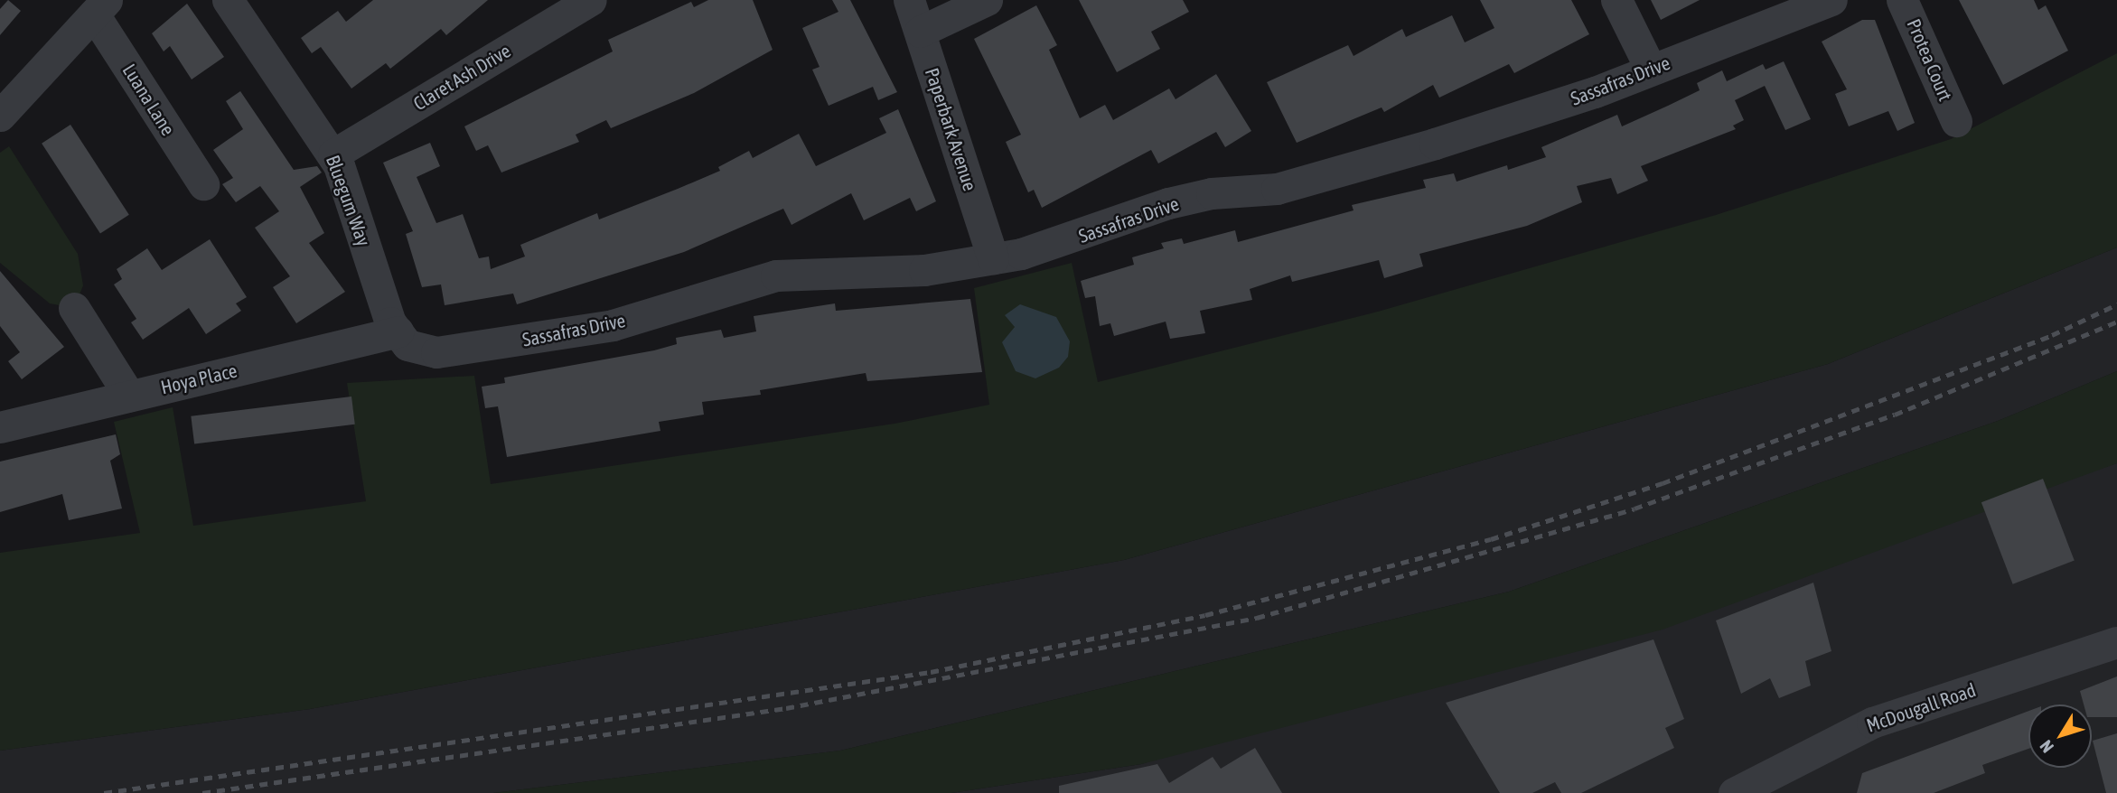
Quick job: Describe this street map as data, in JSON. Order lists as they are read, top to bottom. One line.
{"streets":{"street":["Protea Court","Claret Ash Drive","Sassafras Drive","Luana Lane","Paperbark Avenue","Bluegum Way","Hoya Place","McDougall Road"]},"crossings":[["Claret Ash Drive","Bluegum Way"],["Sassafras Drive","Paperbark Avenue"],["Sassafras Drive","Bluegum Way"],["Sassafras Drive","Hoya Place"],["Bluegum Way","Hoya Place"]],"north":"bottom left"}
